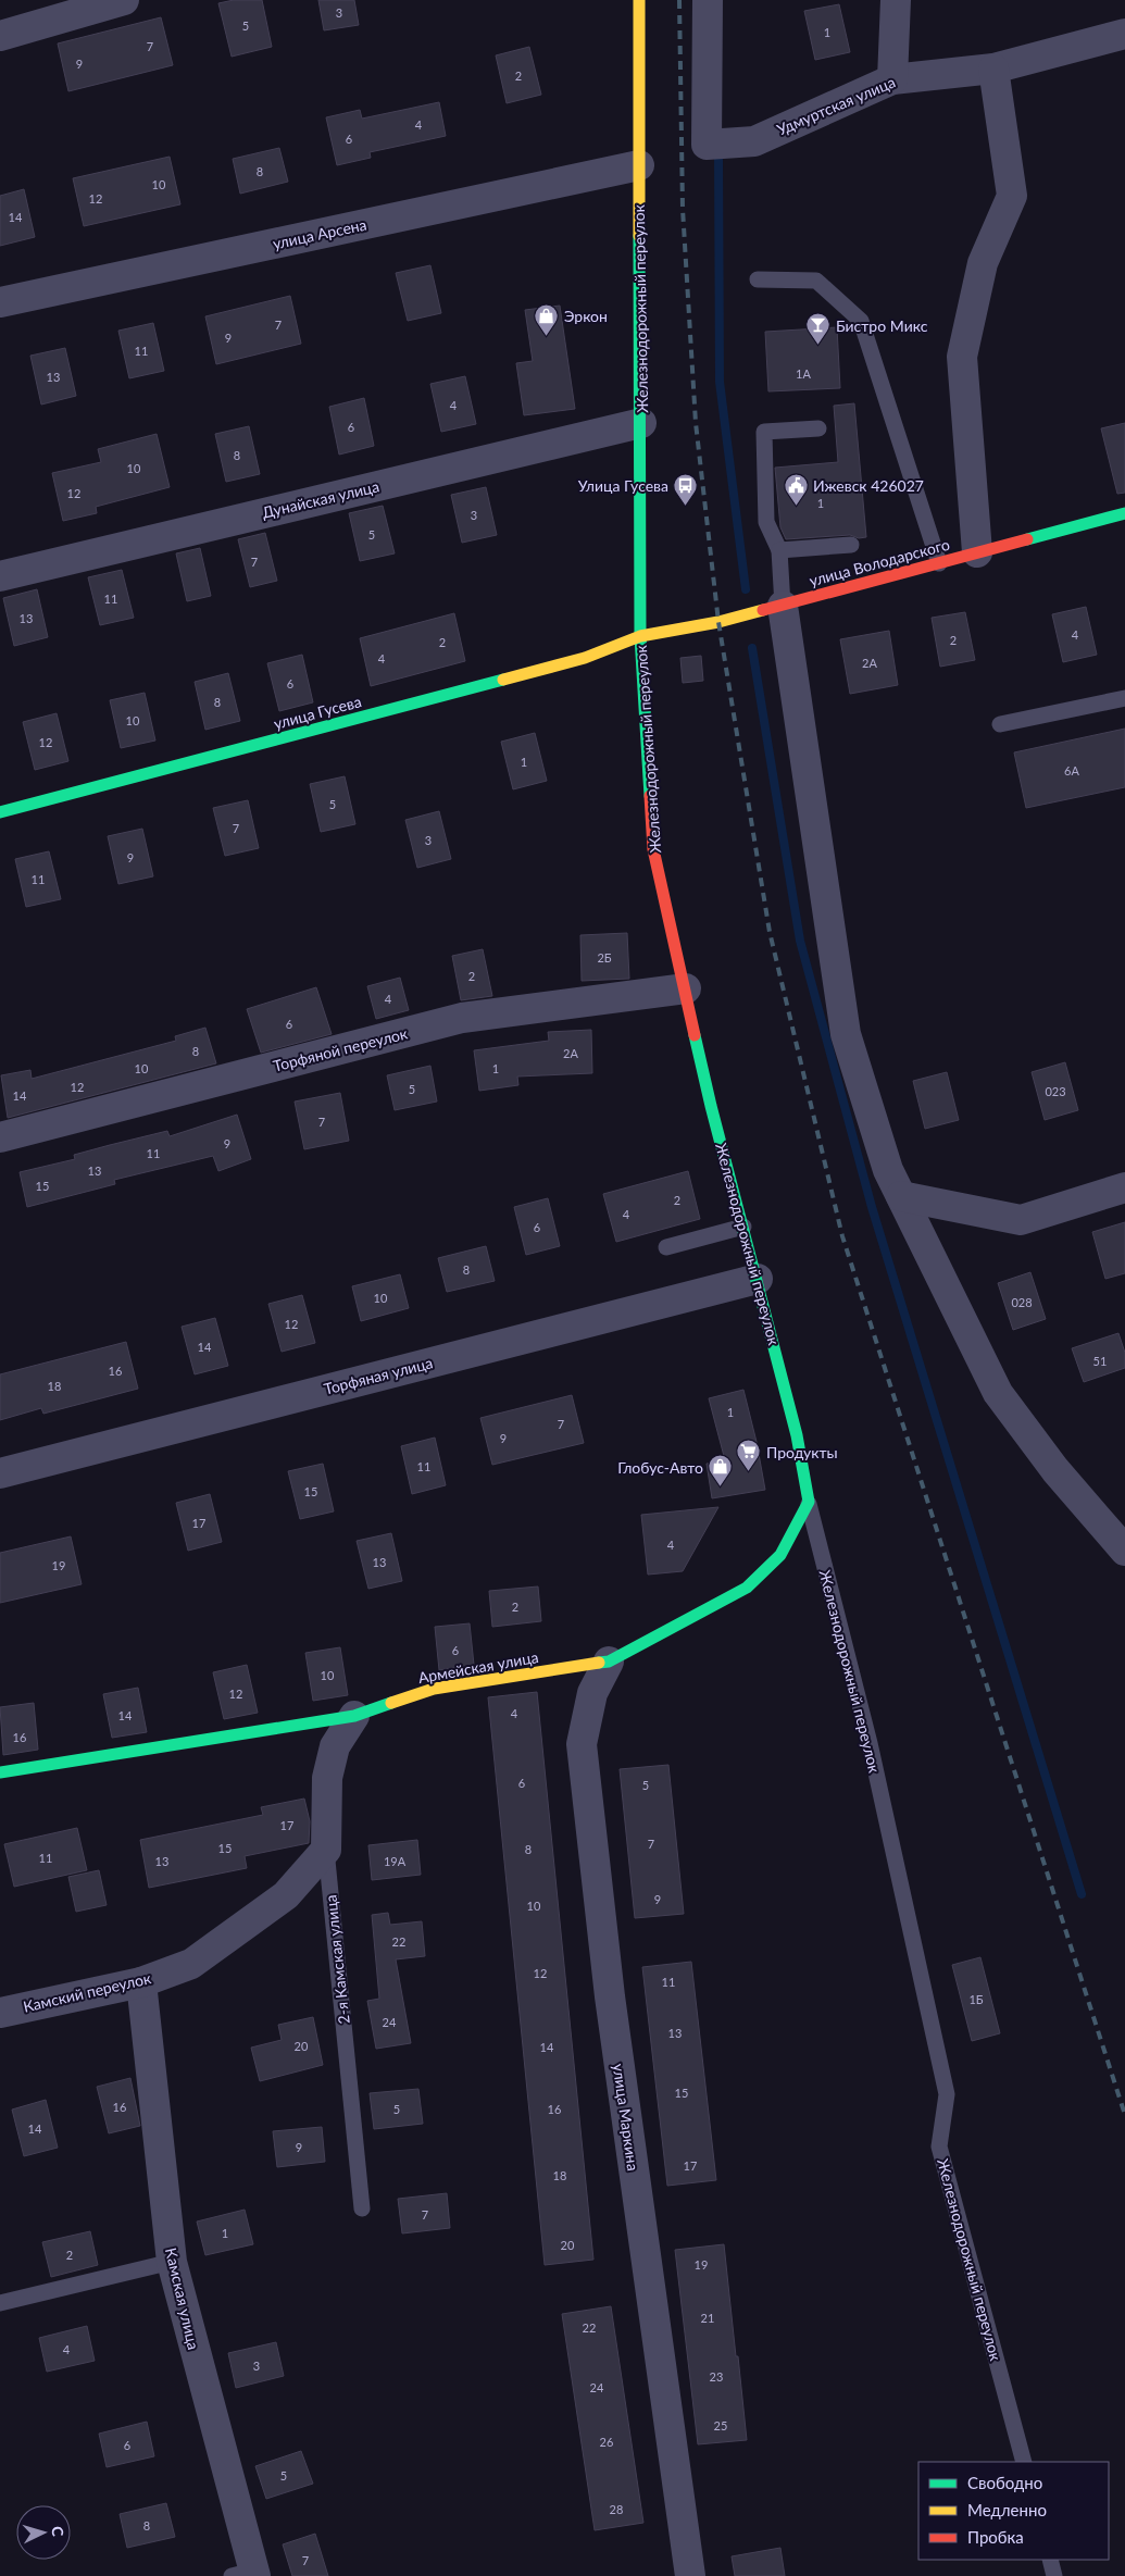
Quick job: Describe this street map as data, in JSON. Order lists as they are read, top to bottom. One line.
{"streets":{"street":["Удмуртская улица","улица Арсена","Железнодорожный переулок","Дунайская улица","улица Володарского","улица Гусева","Торфяной переулок","Торфяная улица","Армейская улица","2-я Камская улица","Камский переулок","улица Маркина","Камская улица"]},"crossings":[["улица Арсена","Железнодорожный переулок"],["Железнодорожный переулок","Дунайская улица"],["Железнодорожный переулок","улица Володарского"],["Железнодорожный переулок","улица Гусева"],["Железнодорожный переулок","Торфяной переулок"],["Железнодорожный переулок","Торфяная улица"],["Железнодорожный переулок","Армейская улица"],["улица Володарского","улица Гусева"],["Армейская улица","2-я Камская улица"],["Армейская улица","улица Маркина"],["2-я Камская улица","Камский переулок"],["Камский переулок","Камская улица"]],"places":{"shop":["Эркон","Глобус-Авто"],"bar":["Бистро Микс"],"bus stop":["Улица Гусева"],"public building":["Ижевск 426027"],"supermarket":["Продукты"]},"house_numbers":["3","5","1","7","9","2","4","6","8","10","12","14","7","9","11","1А","13","4","6","8","10","12","1","3","5","7","11","13","4","2","2","4","2А","6","8","10","12","1","6А","5","7","3","9","11","2Б","2","4","6","8","2А","10","1","12","5","023","14","7","9","11","13","15","2","4","6","8","10","028","12","14","51","16","18","1","7","9","11","15","17","4","13","19","2","6","10","12","4","14","16","6","5","17","7","15","8","11","13","19А","9","10","22","12","11","1Б","24","13","20","14","15","16","5","16","14","9","17","18","7","1","20","2","19","21","22","4","3","23","24","25","26","6","5","28","8","7"],"legend":["Свободно","Медленно","Пробка"],"north":"right"}
